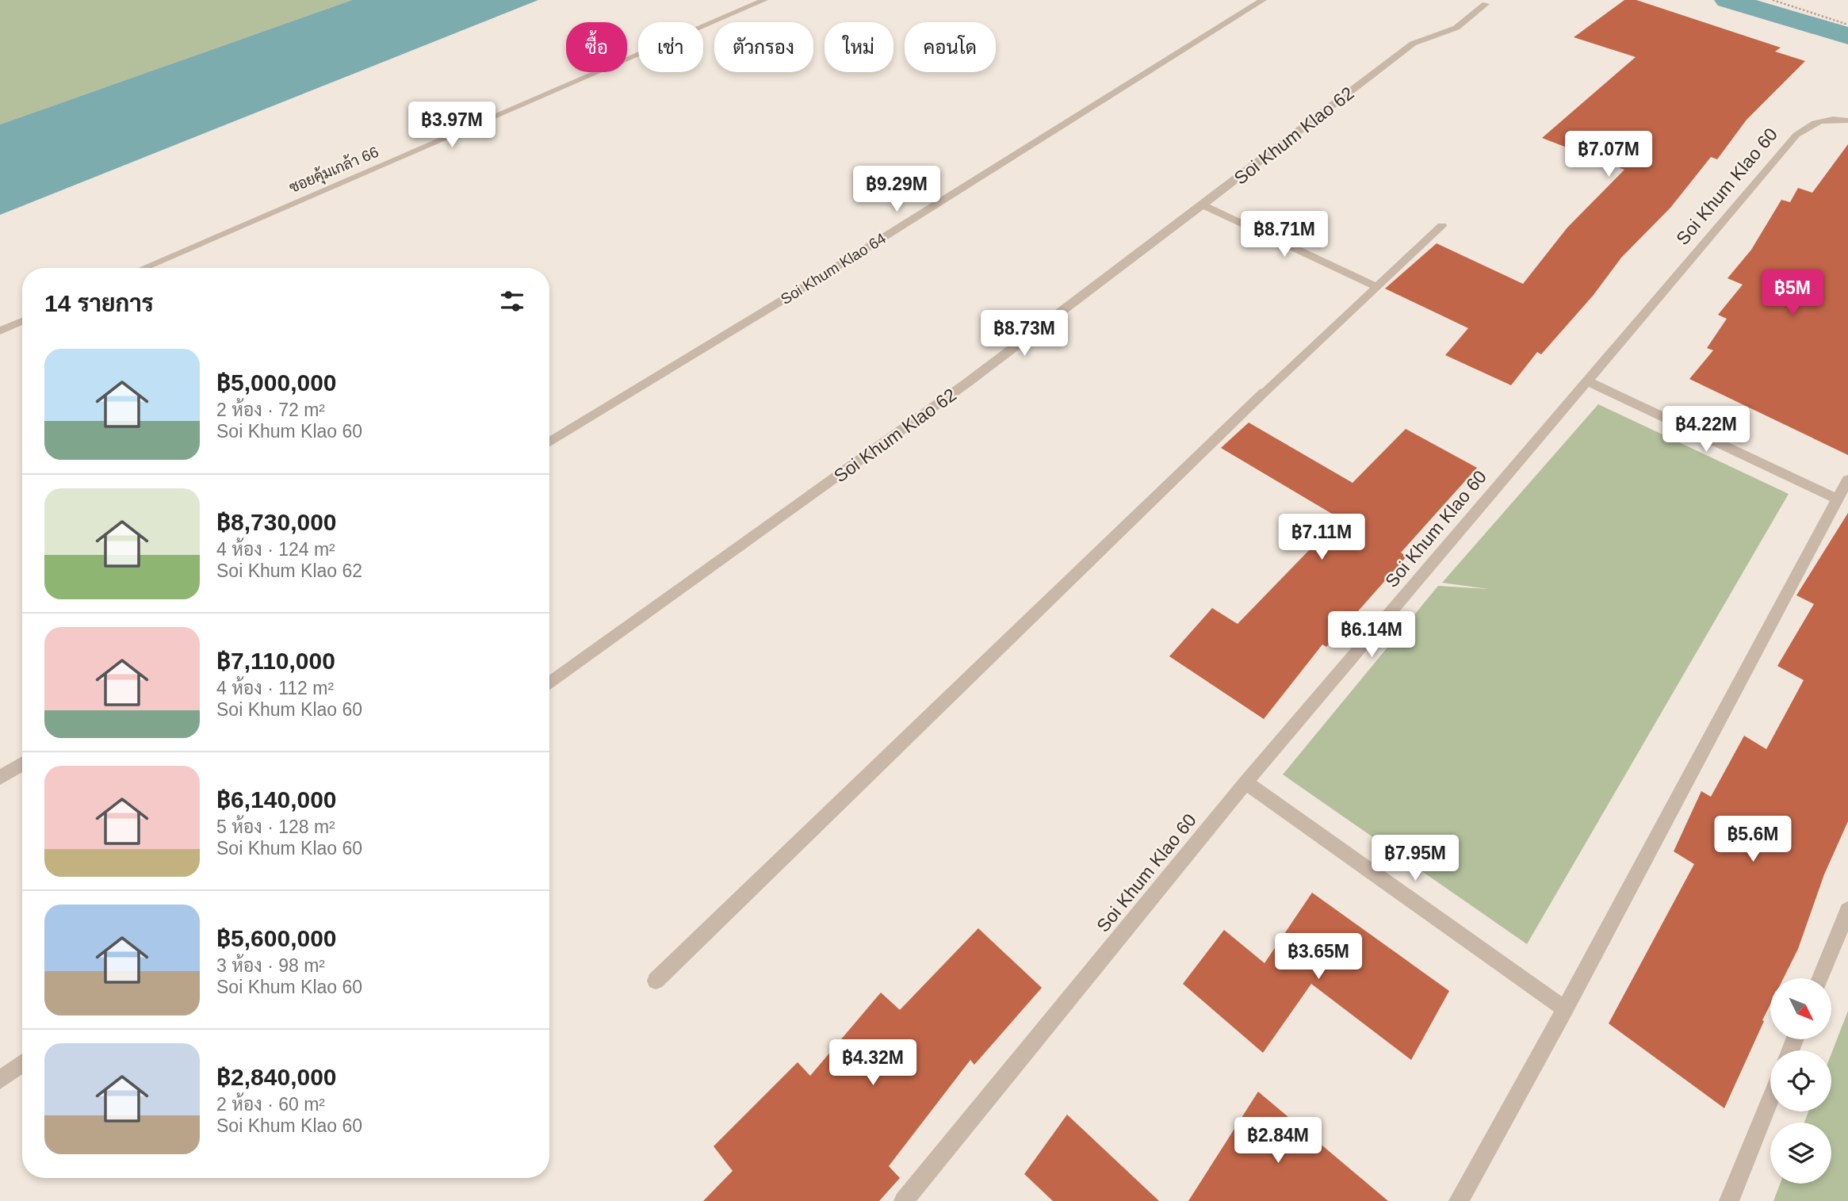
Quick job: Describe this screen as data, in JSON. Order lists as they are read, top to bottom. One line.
{"streets":{"street":["Soi Khum Klao 62","ซอยคุ้มเกล้า 66","Soi Khum Klao 60","Soi Khum Klao 64"]},"north":"bottom right","page":{"chip":["ซื้อ","เช่า","ตัวกรอง","ใหม่","คอนโด"],"price":["฿3.97M","฿7.07M","฿9.29M","฿8.71M","฿5M","฿8.73M","฿4.22M","฿7.11M","฿6.14M","฿5.6M","฿7.95M","฿3.65M","฿4.32M","฿2.84M"],"heading":"14 รายการ","list":[{"name":"฿5,000,000","note":"2 ห้อง · 72 m² · Soi Khum Klao 60"},{"name":"฿8,730,000","note":"4 ห้อง · 124 m² · Soi Khum Klao 62"},{"name":"฿7,110,000","note":"4 ห้อง · 112 m² · Soi Khum Klao 60"},{"name":"฿6,140,000","note":"5 ห้อง · 128 m² · Soi Khum Klao 60"},{"name":"฿5,600,000","note":"3 ห้อง · 98 m² · Soi Khum Klao 60"},{"name":"฿2,840,000","note":"2 ห้อง · 60 m² · Soi Khum Klao 60"}]}}
